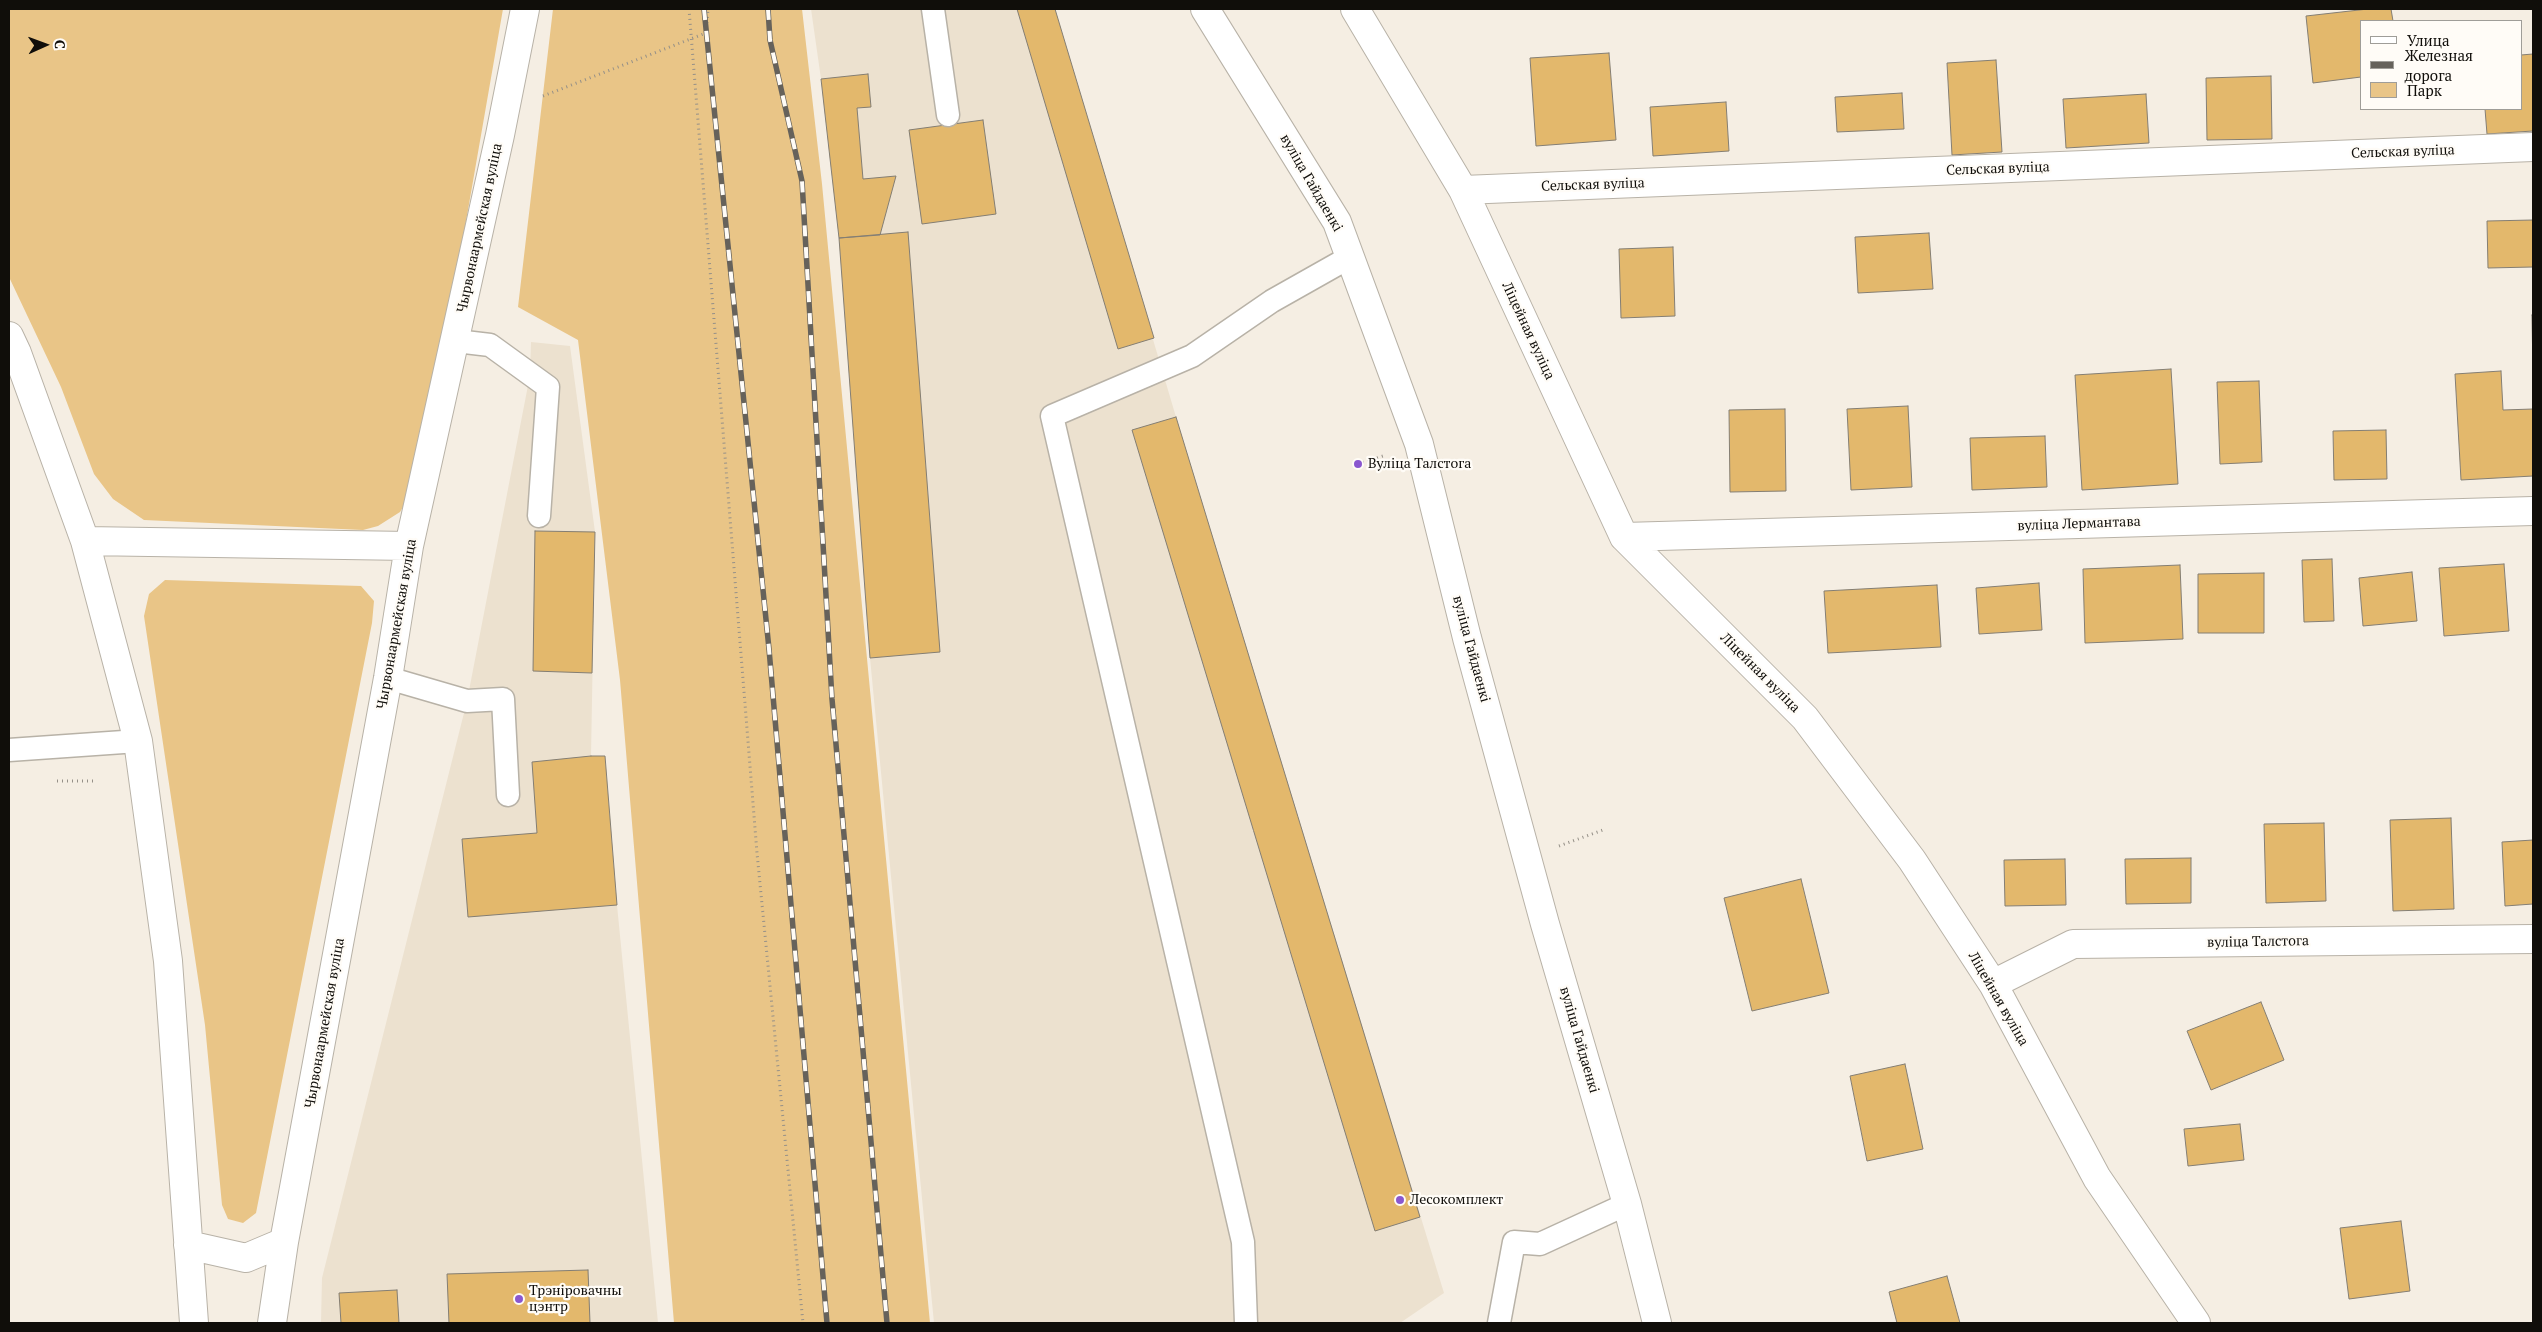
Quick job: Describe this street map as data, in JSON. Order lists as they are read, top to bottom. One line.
{"streets":{"street":["Сельская вуліца","вуліца Гайдаенкі","Чырвонаармейская вуліца","Ліцейная вуліца","вуліца Лермантава","вуліца Талстога"]},"crossings":[["Сельская вуліца","Ліцейная вуліца"],["Ліцейная вуліца","вуліца Лермантава"],["Ліцейная вуліца","вуліца Талстога"]],"places":["Вуліца Талстога","Лесокомплект","Трэніровачны цэнтр"],"legend":["Улица","Железная дорога","Парк"],"north":"right"}
